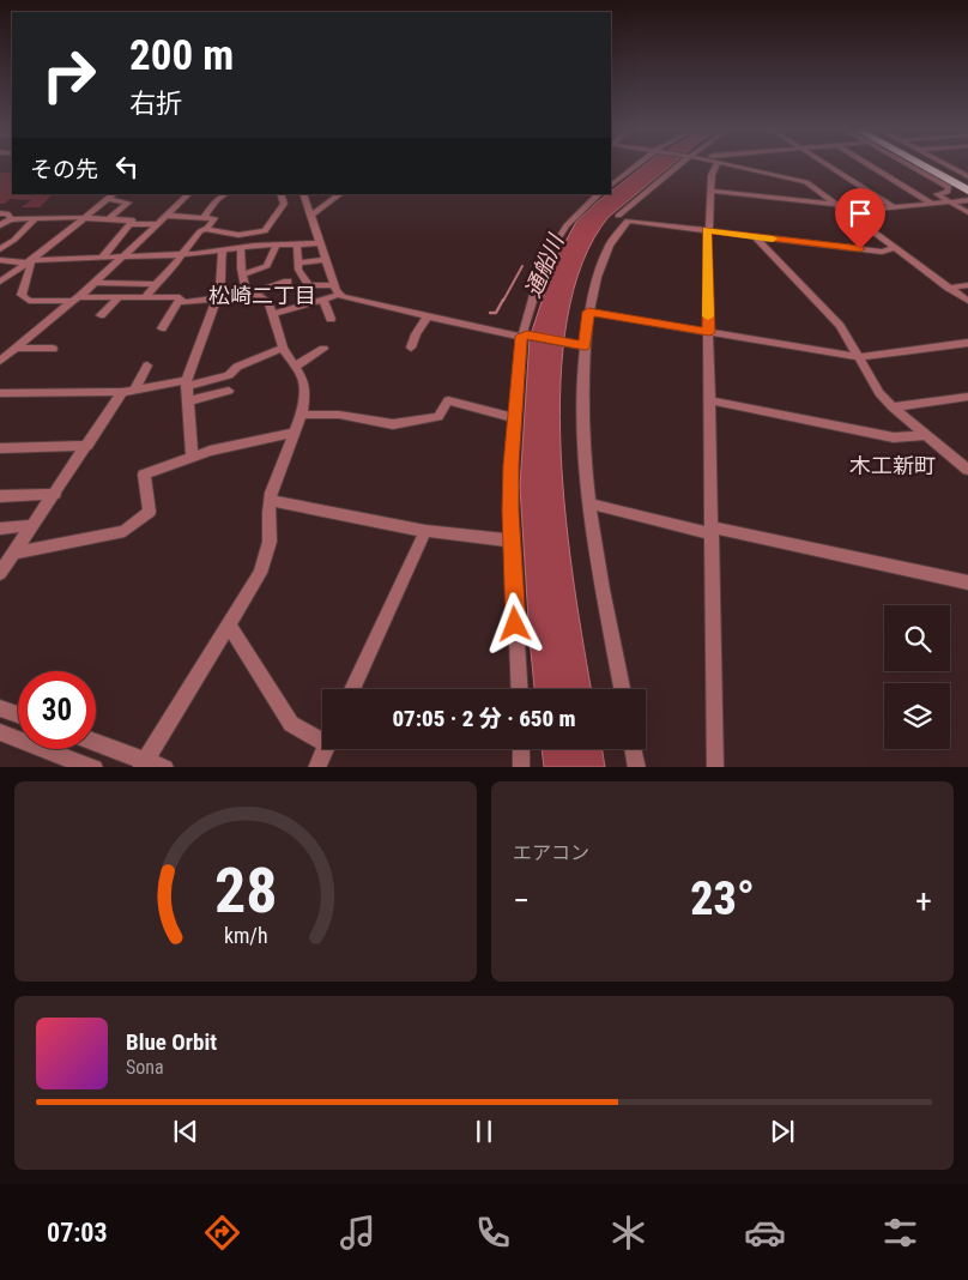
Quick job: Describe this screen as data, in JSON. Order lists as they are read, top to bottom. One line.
{"districts":["松崎二丁目","木工新町"],"water":["通船川"],"page":{"turn":["200 m","右折"],"then":"その先","limit":"30","trip":"07:05 · 2 分 · 650 m","tile":"エアコン","heat":["−","23°","+"],"song":["Blue Orbit","Sona"],"tabs":"07:03","gauge":["28","km/h"]}}
